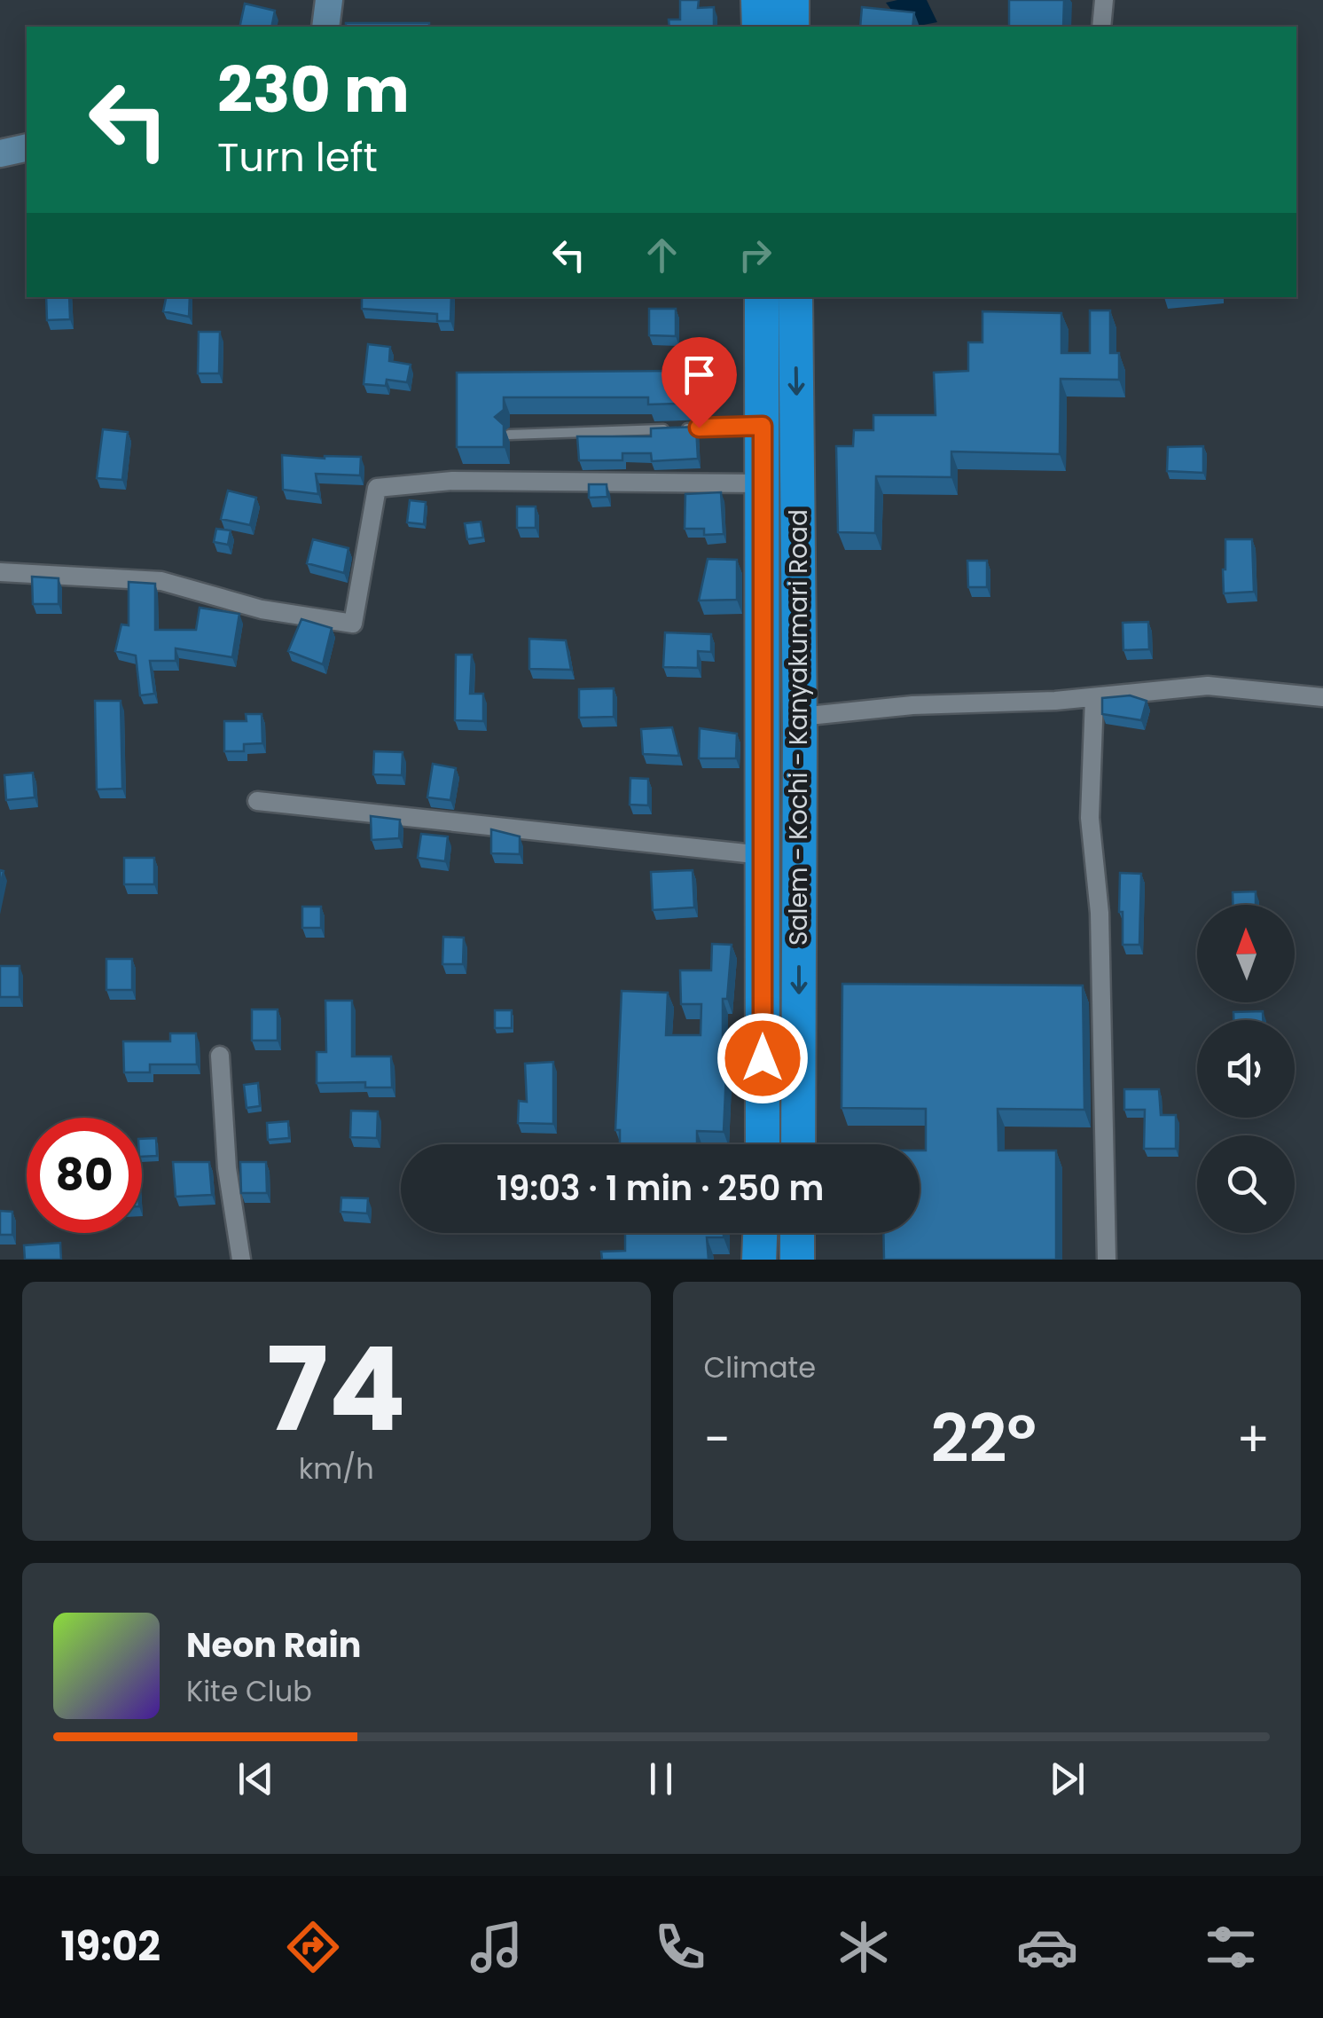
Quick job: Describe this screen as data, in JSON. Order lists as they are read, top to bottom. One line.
{"streets":{"highway":["Salem - Kochi - Kanyakumari Road"]},"north":"top","page":{"turn":["230 m","Turn left"],"limit":"80","trip":"19:03 · 1 min · 250 m","tile":[["74","km/h"],"Climate"],"heat":["−","22°","+"],"song":["Neon Rain","Kite Club"],"tabs":"19:02"}}
